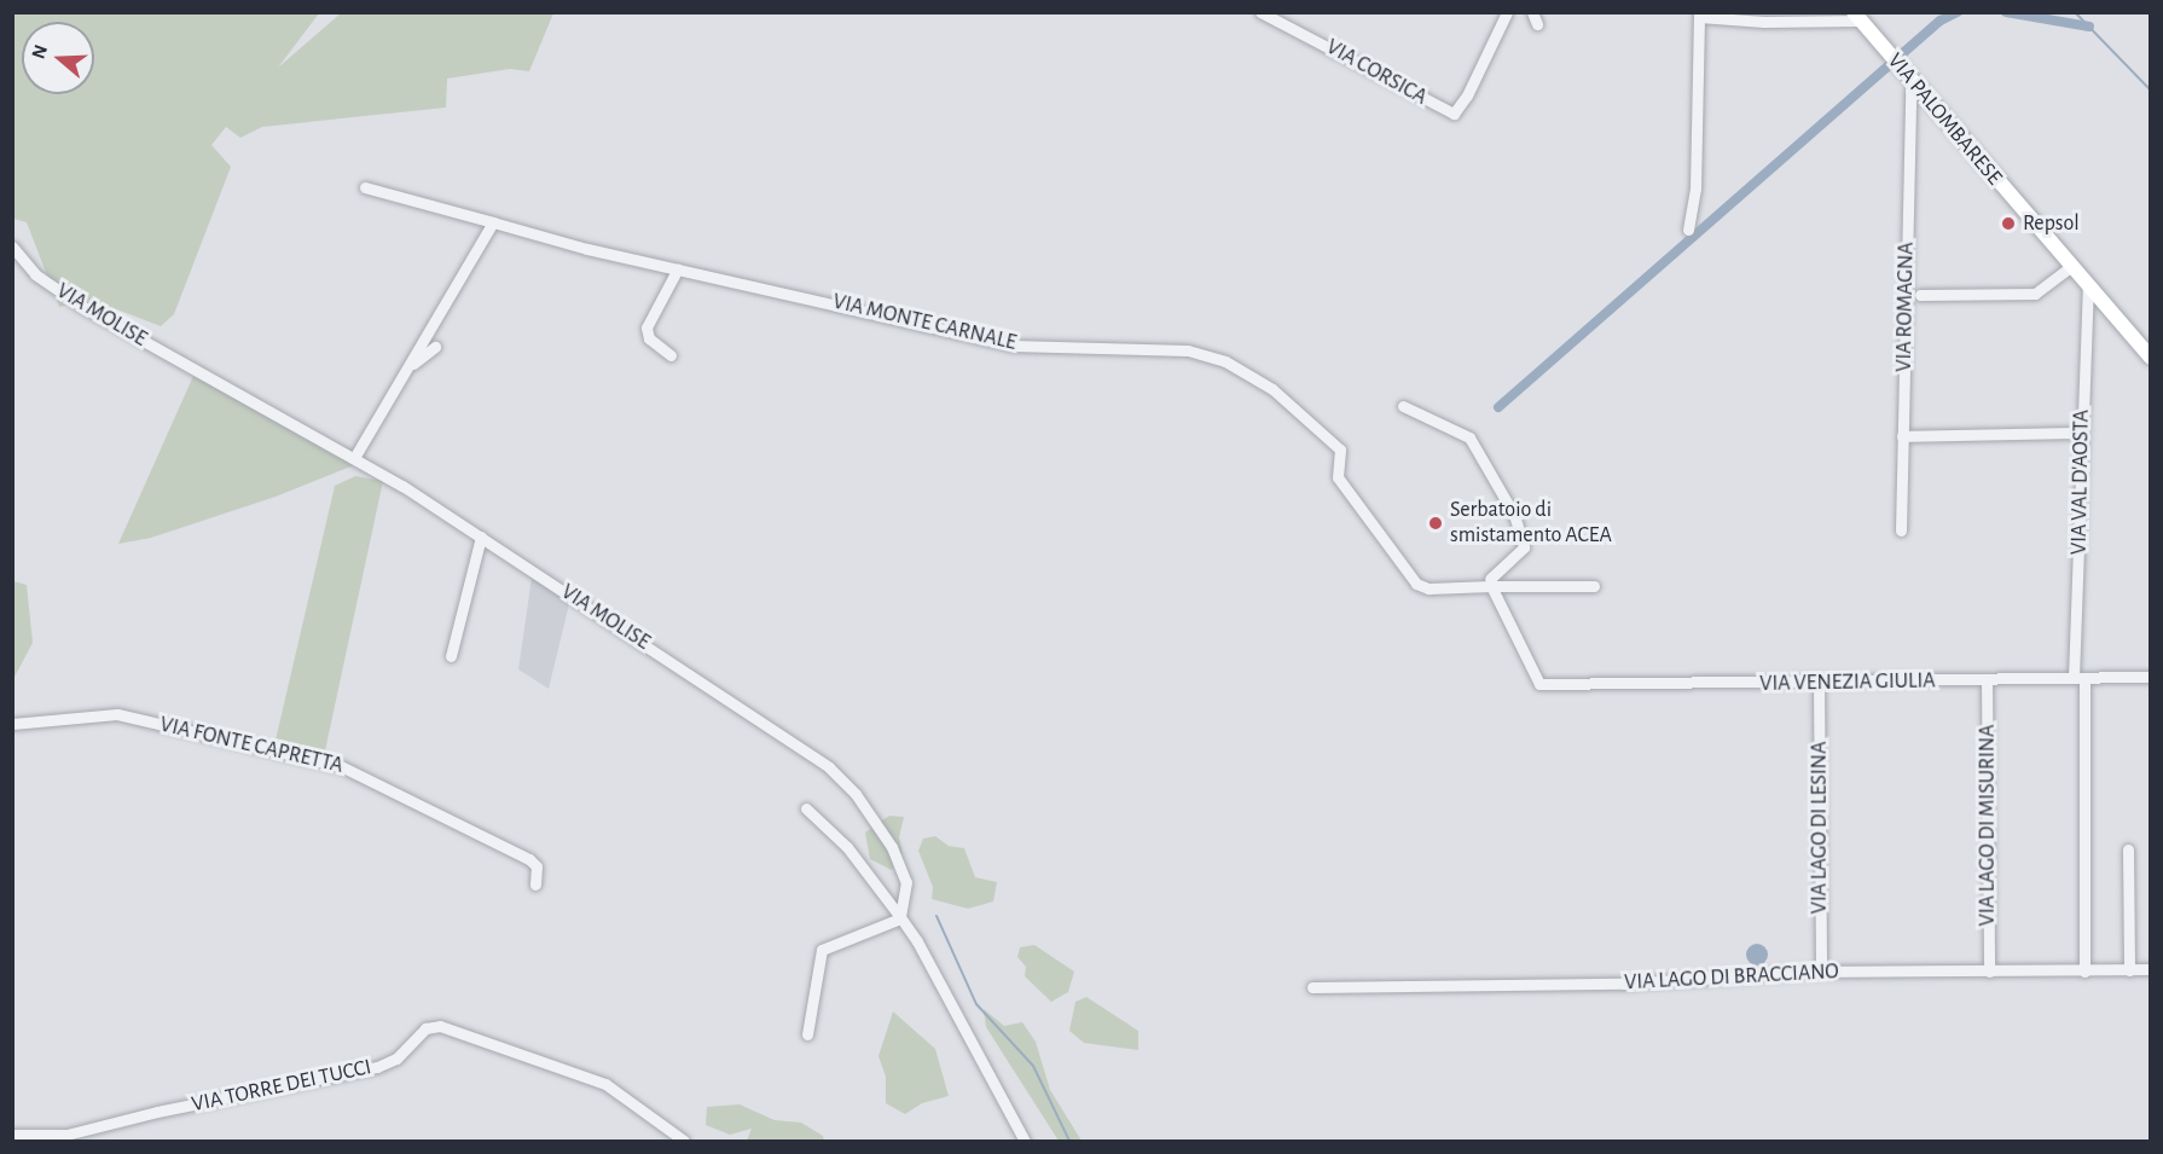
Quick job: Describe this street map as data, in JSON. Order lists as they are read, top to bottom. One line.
{"streets":{"main road":["VIA PALOMBARESE"],"street":["VIA CORSICA","VIA ROMAGNA","VIA MOLISE","VIA MONTE CARNALE","VIA VAL D'AOSTA","VIA VENEZIA GIULIA","VIA FONTE CAPRETTA","VIA LAGO DI MISURINA","VIA LAGO DI LESINA","VIA LAGO DI BRACCIANO","VIA TORRE DEI TUCCI"]},"crossings":[["VIA PALOMBARESE","VIA ROMAGNA"],["VIA PALOMBARESE","VIA VAL D'AOSTA"],["VIA MONTE CARNALE","VIA VENEZIA GIULIA"],["VIA VAL D'AOSTA","VIA VENEZIA GIULIA"],["VIA VAL D'AOSTA","VIA LAGO DI BRACCIANO"],["VIA VENEZIA GIULIA","VIA LAGO DI MISURINA"],["VIA VENEZIA GIULIA","VIA LAGO DI LESINA"],["VIA LAGO DI MISURINA","VIA LAGO DI BRACCIANO"],["VIA LAGO DI LESINA","VIA LAGO DI BRACCIANO"]],"places":["Repsol","Serbatoio di smistamento ACEA"],"north":"left"}
